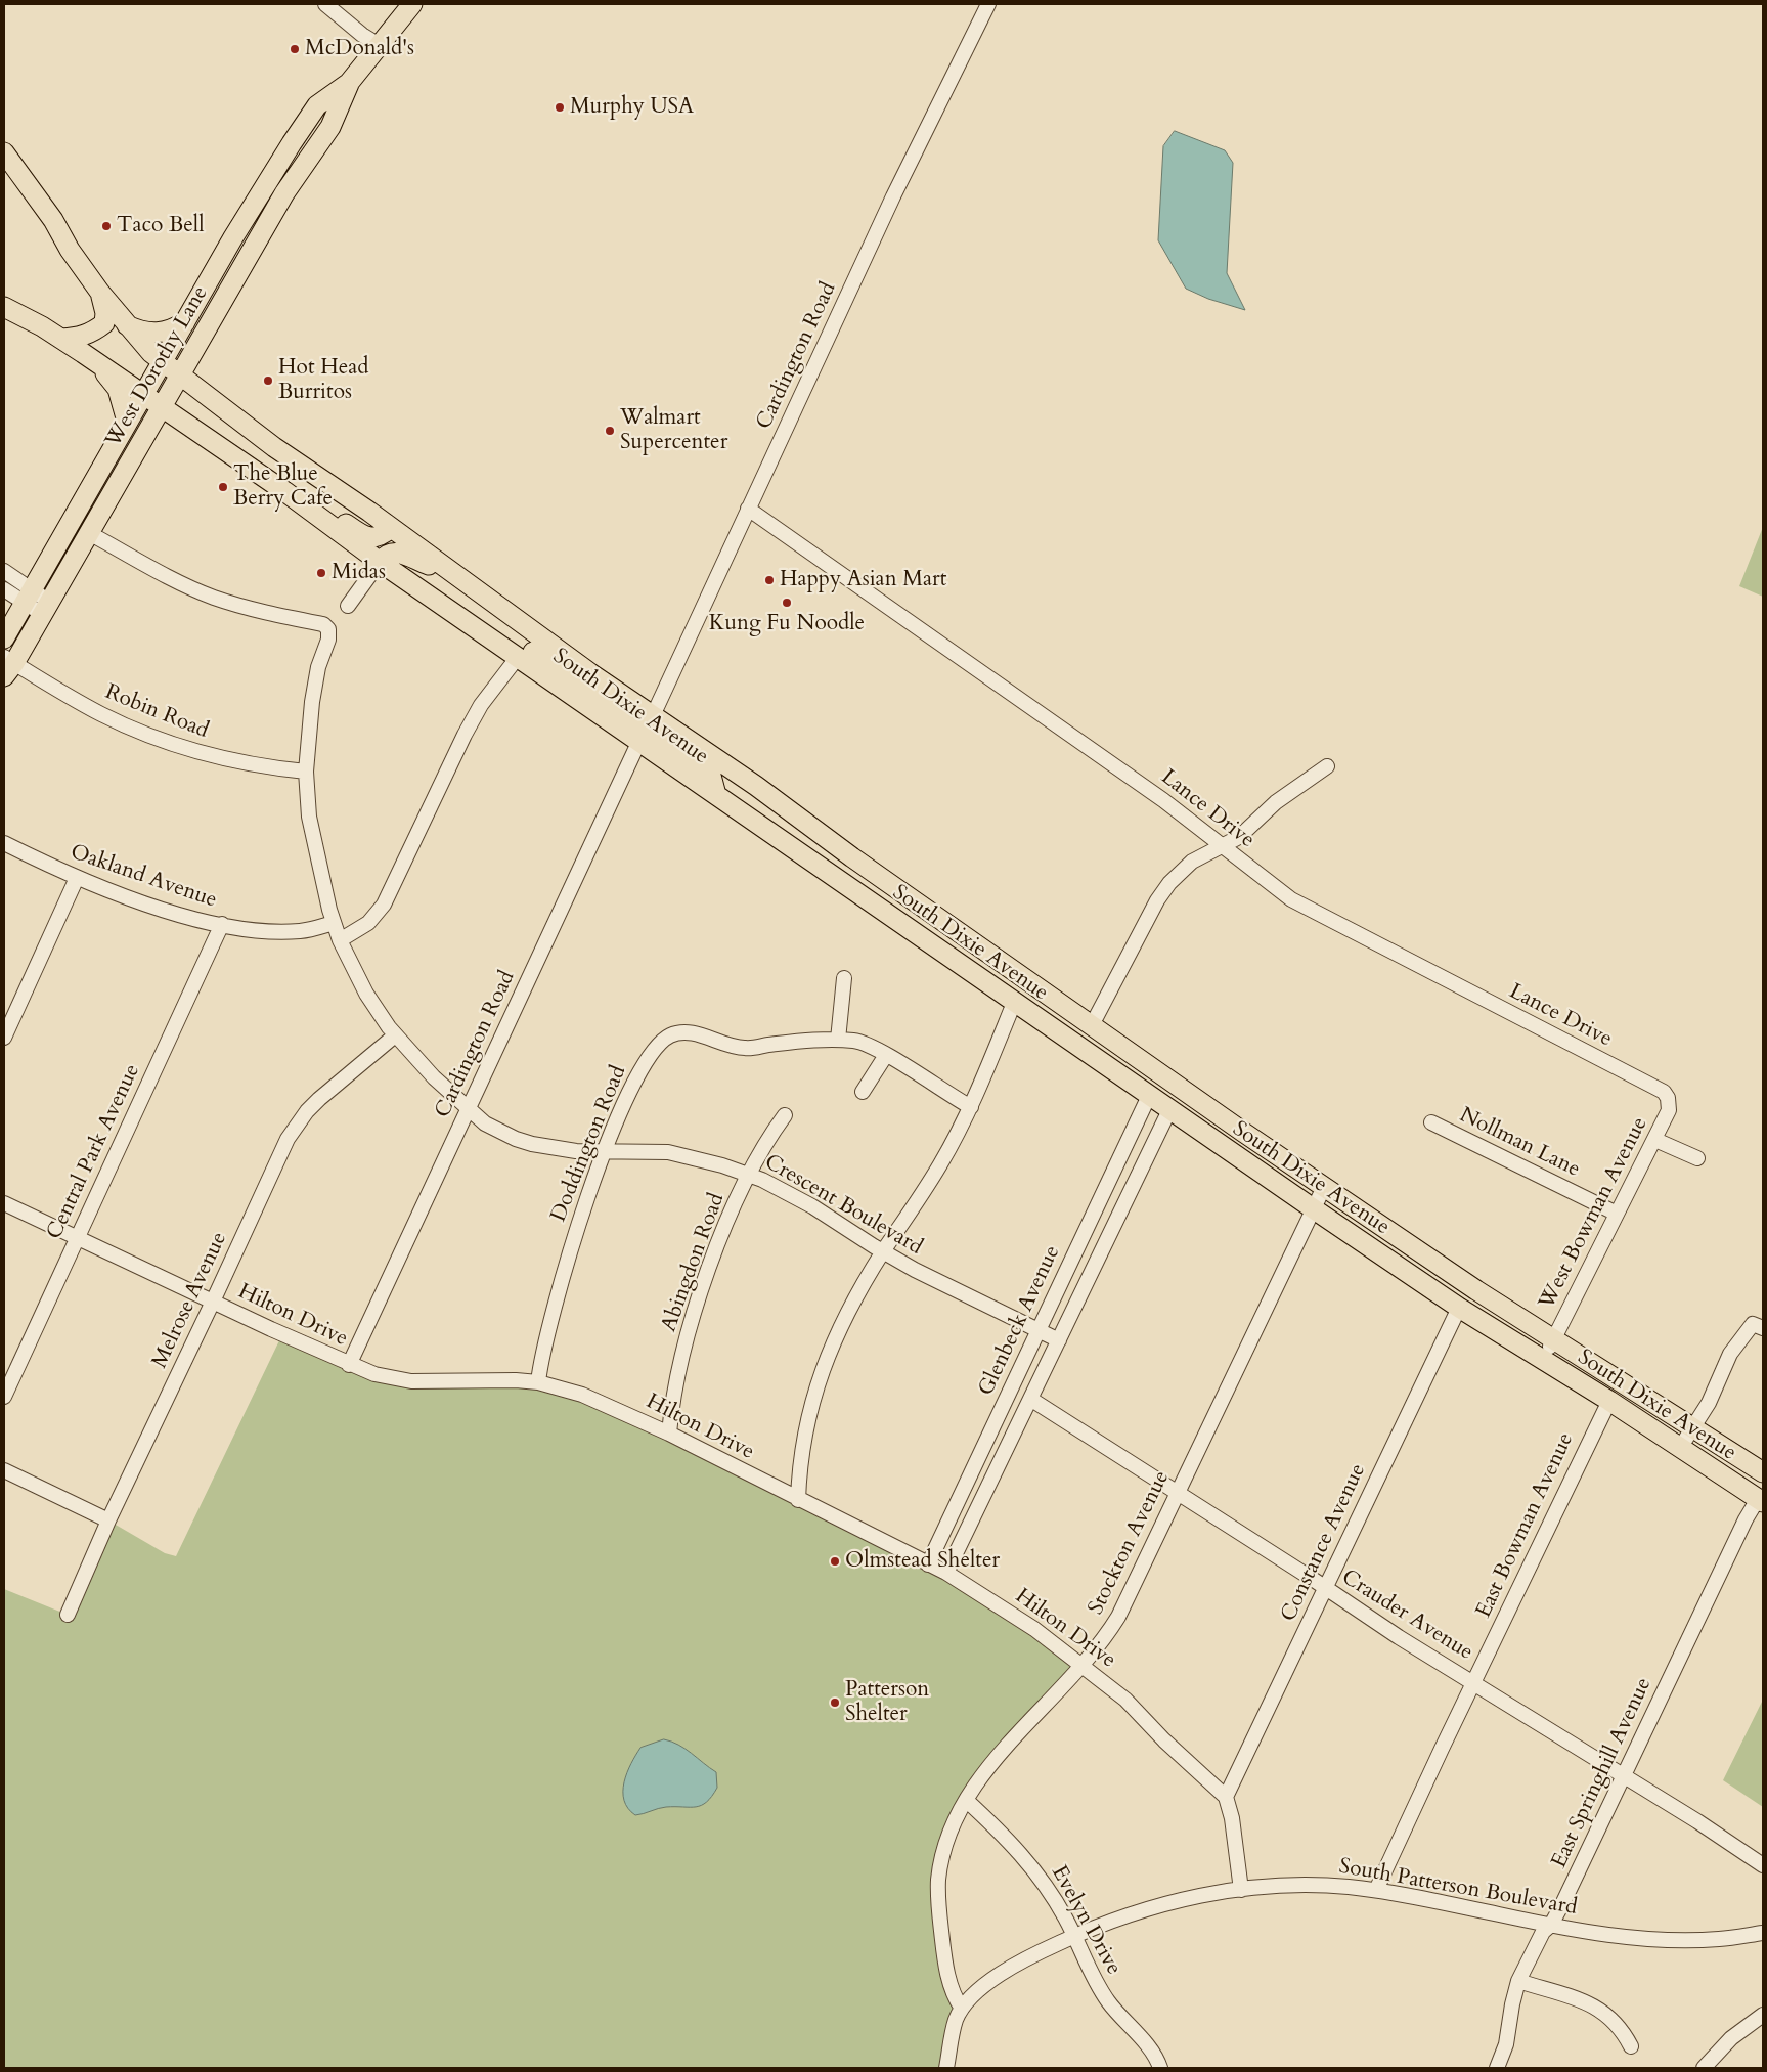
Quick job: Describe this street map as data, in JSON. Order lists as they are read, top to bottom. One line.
{"streets":{"main road":["West Dorothy Lane","South Dixie Avenue"],"street":["Cardington Road","Robin Road","Lance Drive","Oakland Avenue","Nollman Lane","Doddington Road","Central Park Avenue","Crescent Boulevard","West Bowman Avenue","Abingdon Road","Melrose Avenue","Hilton Drive","Glenbeck Avenue","East Bowman Avenue","Stockton Avenue","Constance Avenue","Crauder Avenue","East Springhill Avenue","South Patterson Boulevard","Evelyn Drive"]},"crossings":[["Cardington Road","South Dixie Avenue"],["Cardington Road","Lance Drive"],["Cardington Road","Crescent Boulevard"],["Cardington Road","Hilton Drive"],["West Dorothy Lane","South Dixie Avenue"],["West Dorothy Lane","Robin Road"],["West Dorothy Lane","Crescent Boulevard"],["South Dixie Avenue","West Bowman Avenue"],["South Dixie Avenue","Glenbeck Avenue"],["South Dixie Avenue","East Bowman Avenue"],["South Dixie Avenue","Stockton Avenue"],["South Dixie Avenue","Constance Avenue"],["South Dixie Avenue","East Springhill Avenue"],["Robin Road","Crescent Boulevard"],["Lance Drive","West Bowman Avenue"],["Oakland Avenue","Central Park Avenue"],["Oakland Avenue","Crescent Boulevard"],["Nollman Lane","West Bowman Avenue"],["Doddington Road","Crescent Boulevard"],["Doddington Road","Hilton Drive"],["Central Park Avenue","Hilton Drive"],["Crescent Boulevard","Abingdon Road"],["Crescent Boulevard","Melrose Avenue"],["Crescent Boulevard","Glenbeck Avenue"],["Abingdon Road","Hilton Drive"],["Melrose Avenue","Hilton Drive"],["Hilton Drive","Glenbeck Avenue"],["Hilton Drive","Stockton Avenue"],["Hilton Drive","Constance Avenue"],["Glenbeck Avenue","Crauder Avenue"],["East Bowman Avenue","Crauder Avenue"],["East Bowman Avenue","South Patterson Boulevard"],["Stockton Avenue","Crauder Avenue"],["Stockton Avenue","South Patterson Boulevard"],["Stockton Avenue","Evelyn Drive"],["Constance Avenue","Crauder Avenue"],["Crauder Avenue","East Springhill Avenue"],["East Springhill Avenue","South Patterson Boulevard"],["South Patterson Boulevard","Evelyn Drive"]],"places":["McDonald's","Murphy USA","Taco Bell","Hot Head Burritos","Walmart Supercenter","The Blue Berry Cafe","Midas","Happy Asian Mart","Kung Fu Noodle","Olmstead Shelter","Patterson Shelter"]}
